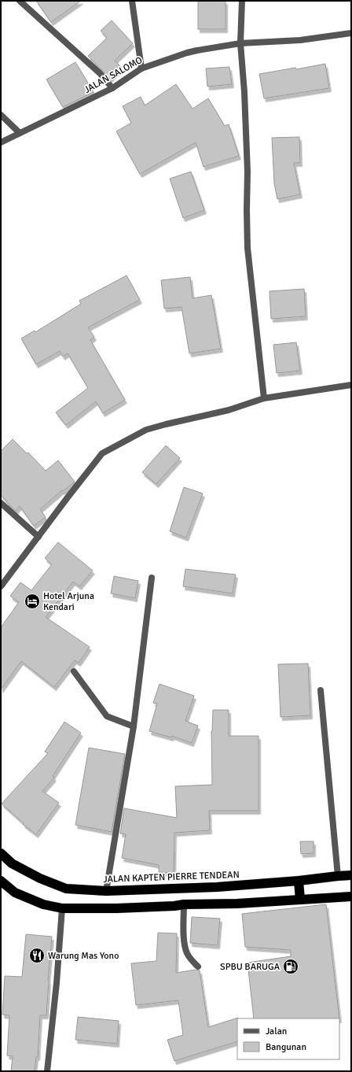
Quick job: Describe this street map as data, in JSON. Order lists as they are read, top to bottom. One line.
{"streets":{"highway":["JALAN KAPTEN PIERRE TENDEAN"],"street":["JALAN SALOMO"]},"places":{"hotel":["Hotel Arjuna Kendari"],"restaurant":["Warung Mas Yono"],"fuel station":["SPBU BARUGA"]},"legend":["Jalan","Bangunan"]}
